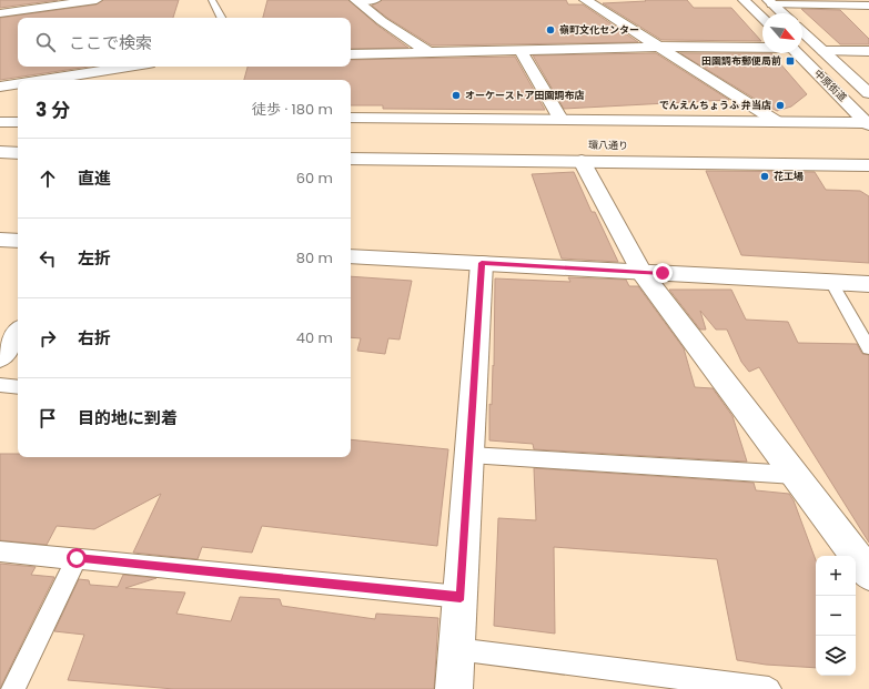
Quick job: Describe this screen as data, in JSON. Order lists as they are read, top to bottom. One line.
{"streets":{"street":["中原街道","環八通り"]},"crossings":[["中原街道","環八通り"]],"places":{"other":["嶺町文化センター","オーケーストア田園調布店","でんえんちょうふ 弁当店","花工場"],"transit":["田園調布郵便局前"]},"north":"bottom right","page":{"search":"ここで検索","heading":["3 分","徒歩 · 180 m"],"list":[["直進","60 m"],["左折","80 m"],["右折","40 m"],"目的地に到着"],"map_buttons":["+","−"]}}
